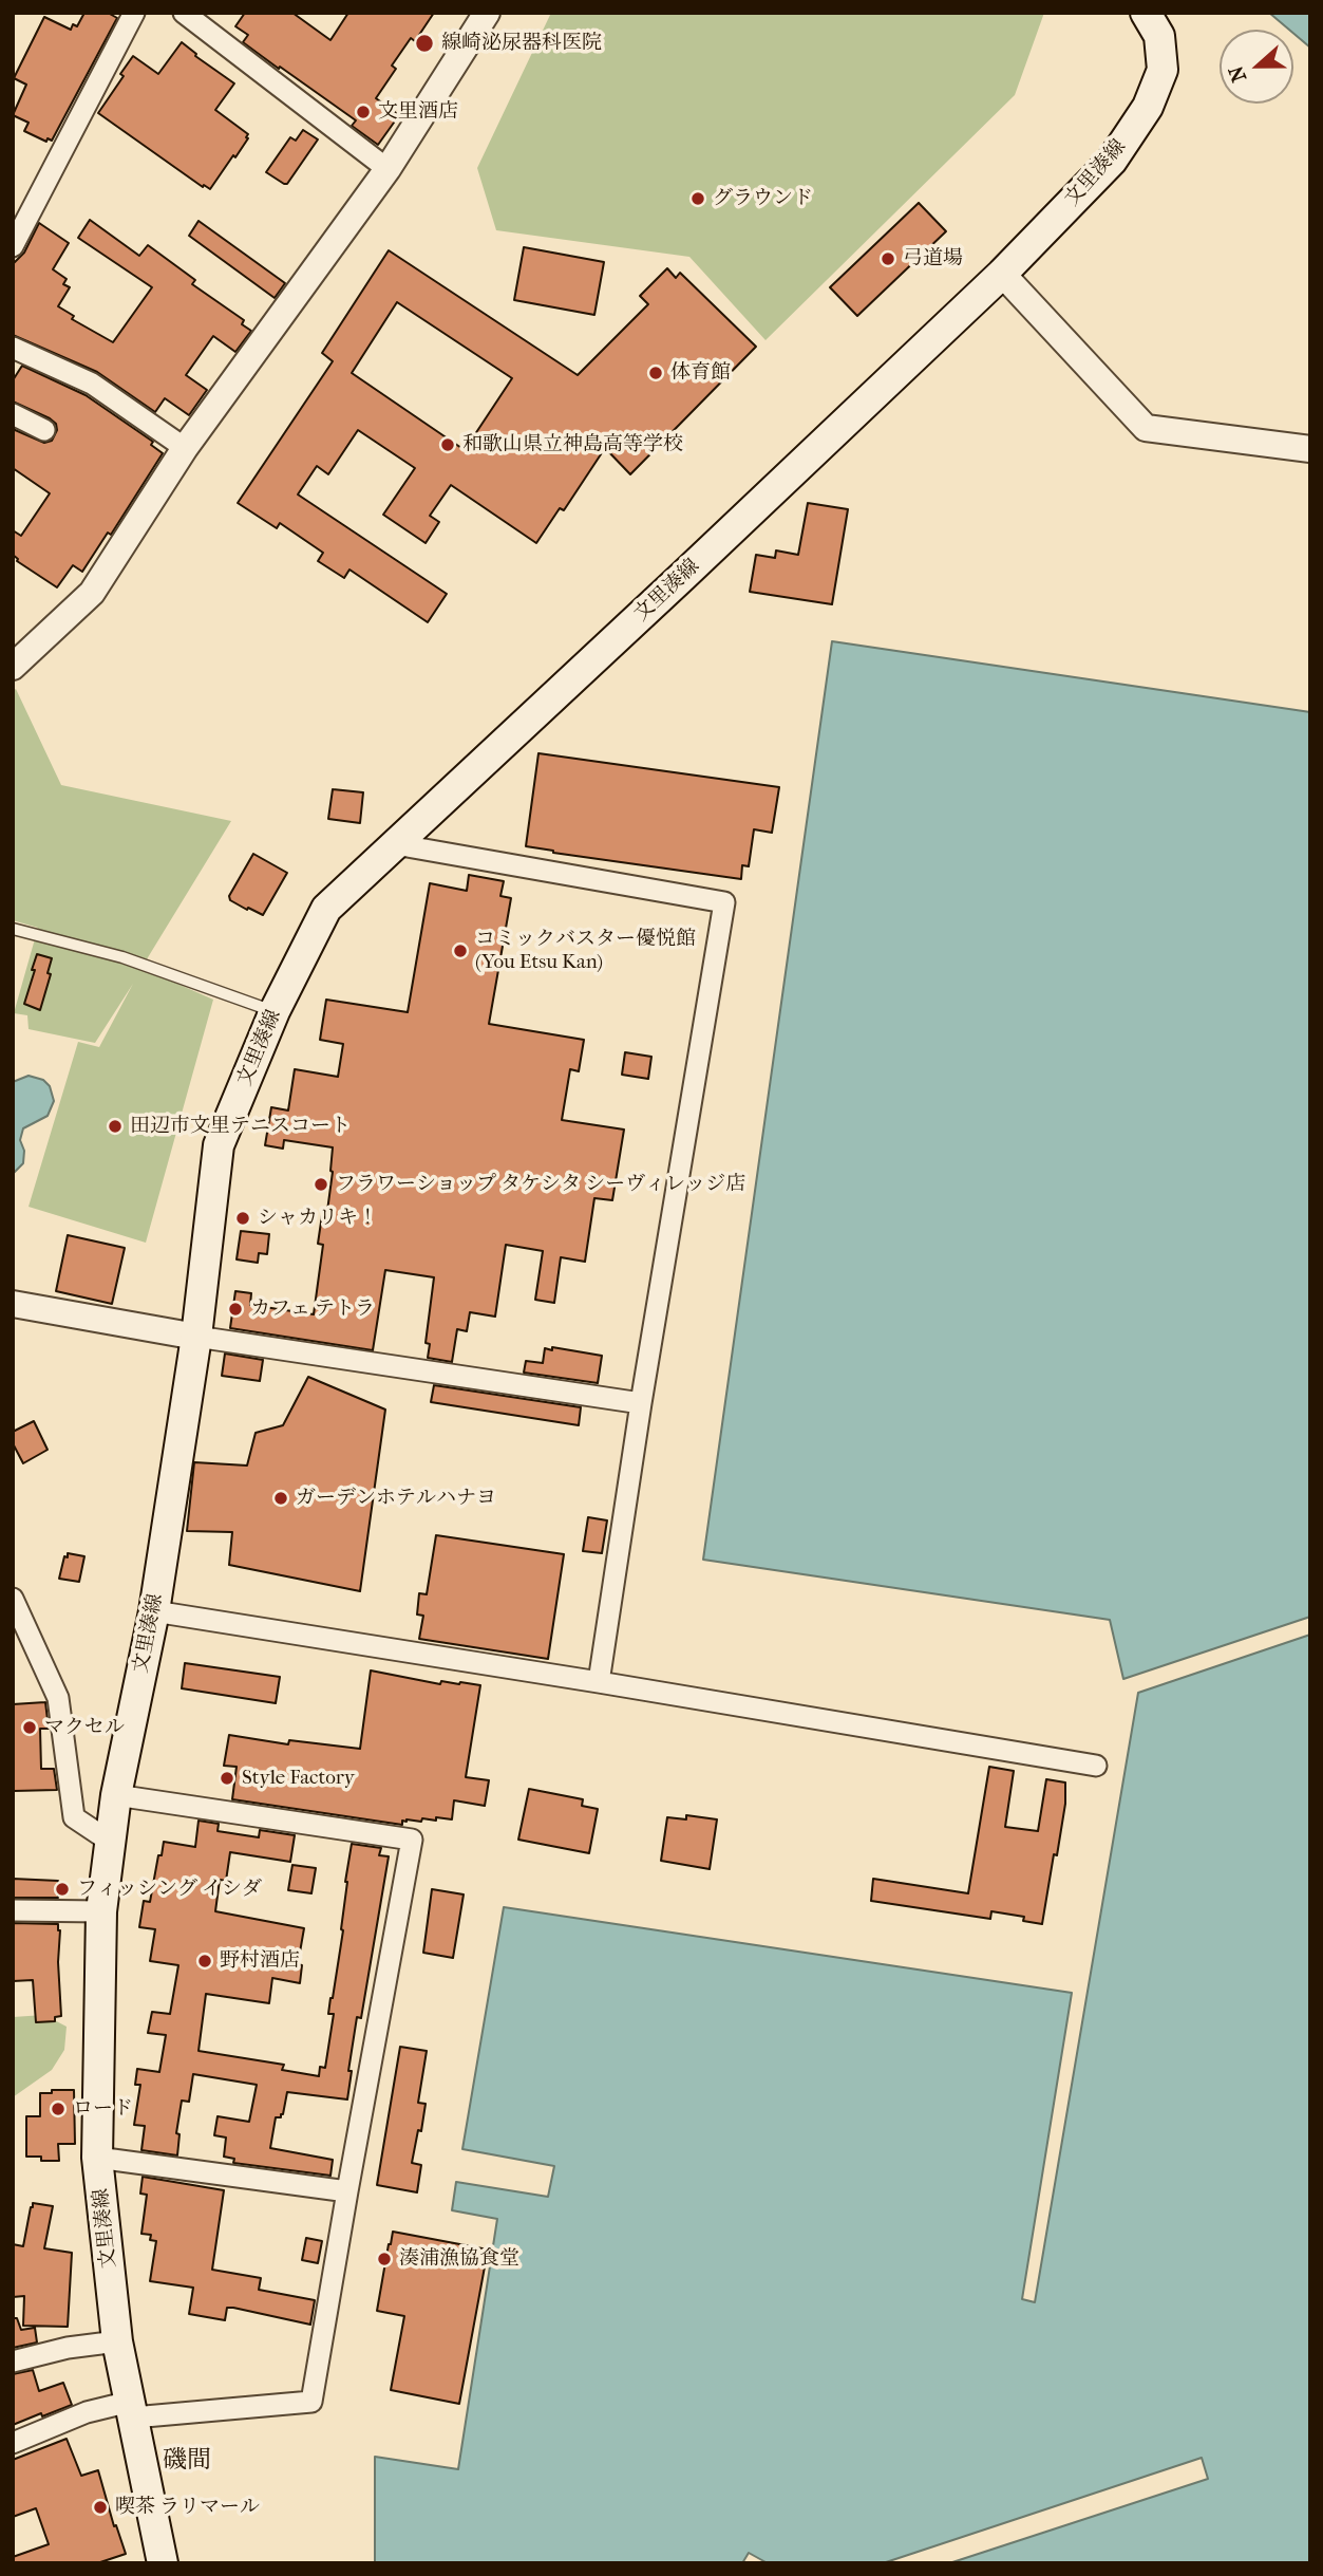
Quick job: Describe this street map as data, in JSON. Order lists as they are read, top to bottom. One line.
{"streets":{"main road":["文里湊線"]},"districts":["磯間"],"places":["線崎泌尿器科医院","文里酒店","グラウンド","弓道場","体育館","和歌山県立神島高等学校","コミックバスター優悦館 (You Etsu Kan)","田辺市文里テニスコート","フラワーショップ タケシタ シーヴィレッジ店","シャカリキ！","カフェ テトラ","ガーデンホテルハナヨ","マクセル","Style Factory","フィッシング イシダ","野村酒店","ロード","湊浦漁協食堂","喫茶 ラリマール"],"north":"left"}
